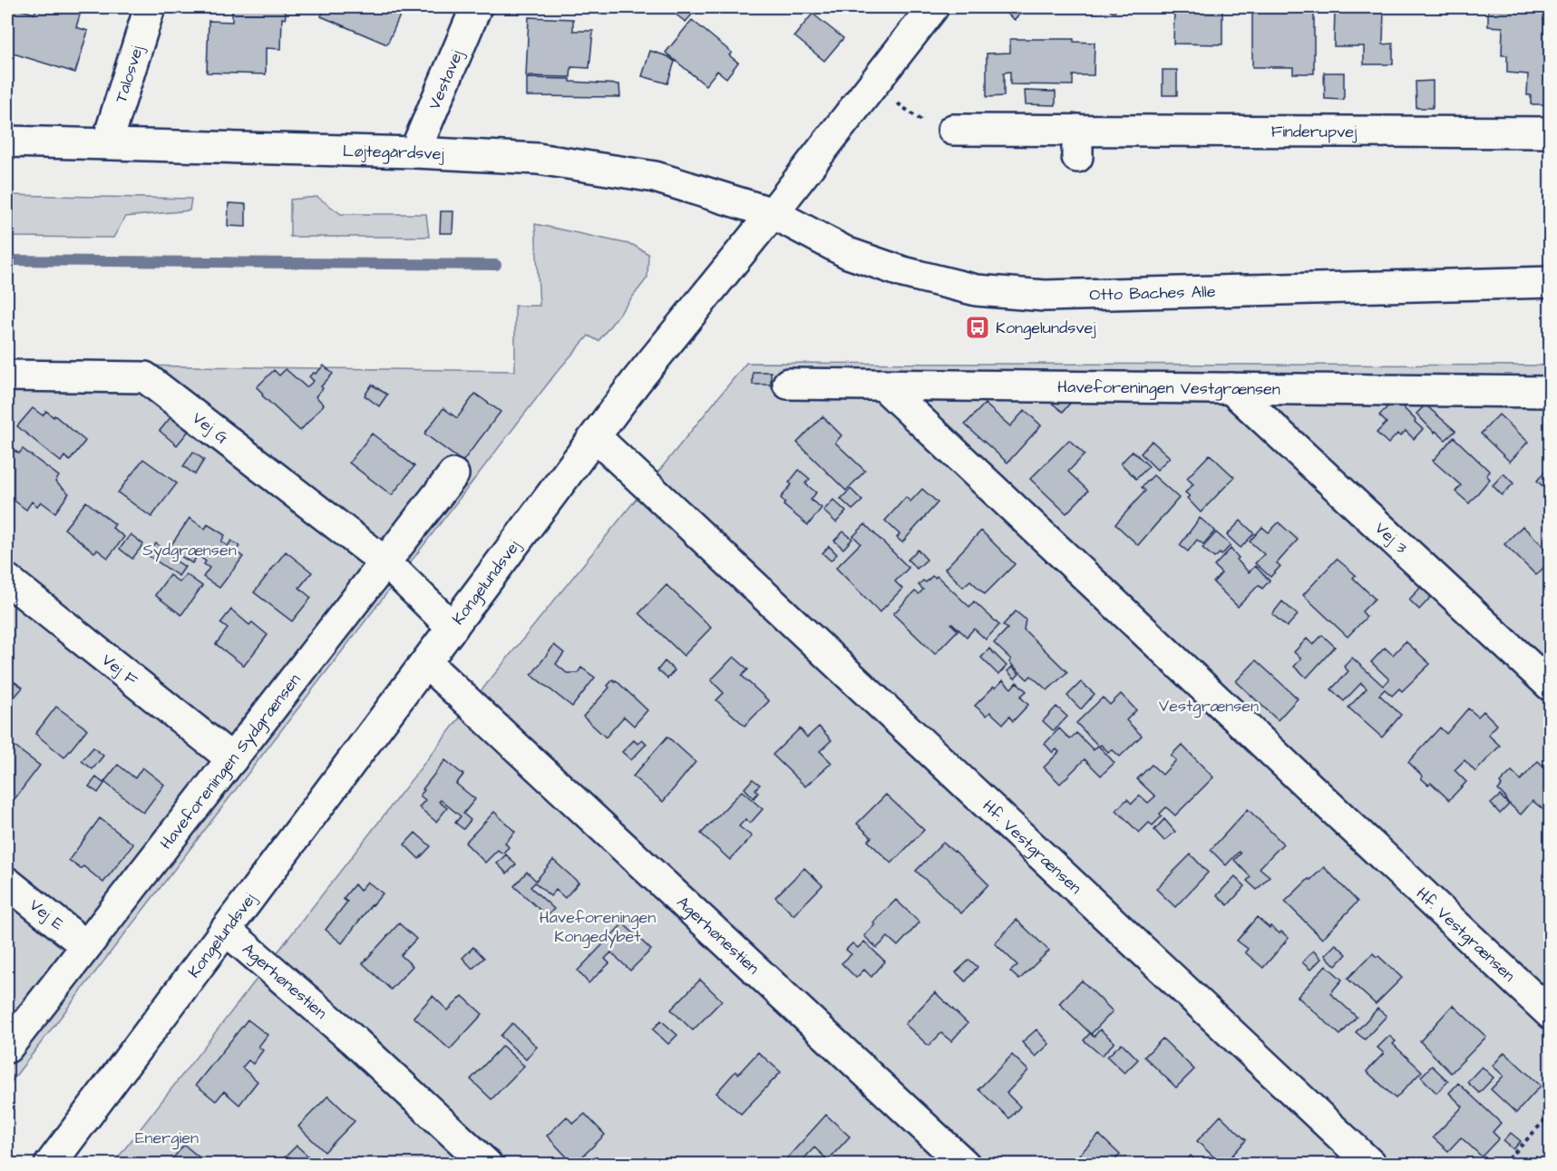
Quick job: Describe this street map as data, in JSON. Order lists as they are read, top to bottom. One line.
{"streets":{"street":["Talosvej","Vestavej","Finderupvej","Løjtegårdsvej","Otto Baches Alle","Haveforeningen Vestgrænsen","Vej G","Vej 3","Kongelundsvej","Vej F","Haveforeningen Sydgrænsen","Hf. Vestgrænsen","Vej E","Agerhønestien"]},"crossings":[["Talosvej","Løjtegårdsvej"],["Vestavej","Løjtegårdsvej"],["Løjtegårdsvej","Otto Baches Alle"],["Løjtegårdsvej","Kongelundsvej"],["Otto Baches Alle","Kongelundsvej"],["Haveforeningen Vestgrænsen","Vej 3"],["Haveforeningen Vestgrænsen","Hf. Vestgrænsen"],["Vej G","Kongelundsvej"],["Vej G","Haveforeningen Sydgrænsen"],["Kongelundsvej","Hf. Vestgrænsen"],["Kongelundsvej","Agerhønestien"],["Vej F","Haveforeningen Sydgrænsen"],["Haveforeningen Sydgrænsen","Vej E"]],"parks":["Sydgrænsen","Vestgrænsen","Haveforeningen Kongedybet","Energien"],"places":{"bus stop":["Kongelundsvej"]}}
